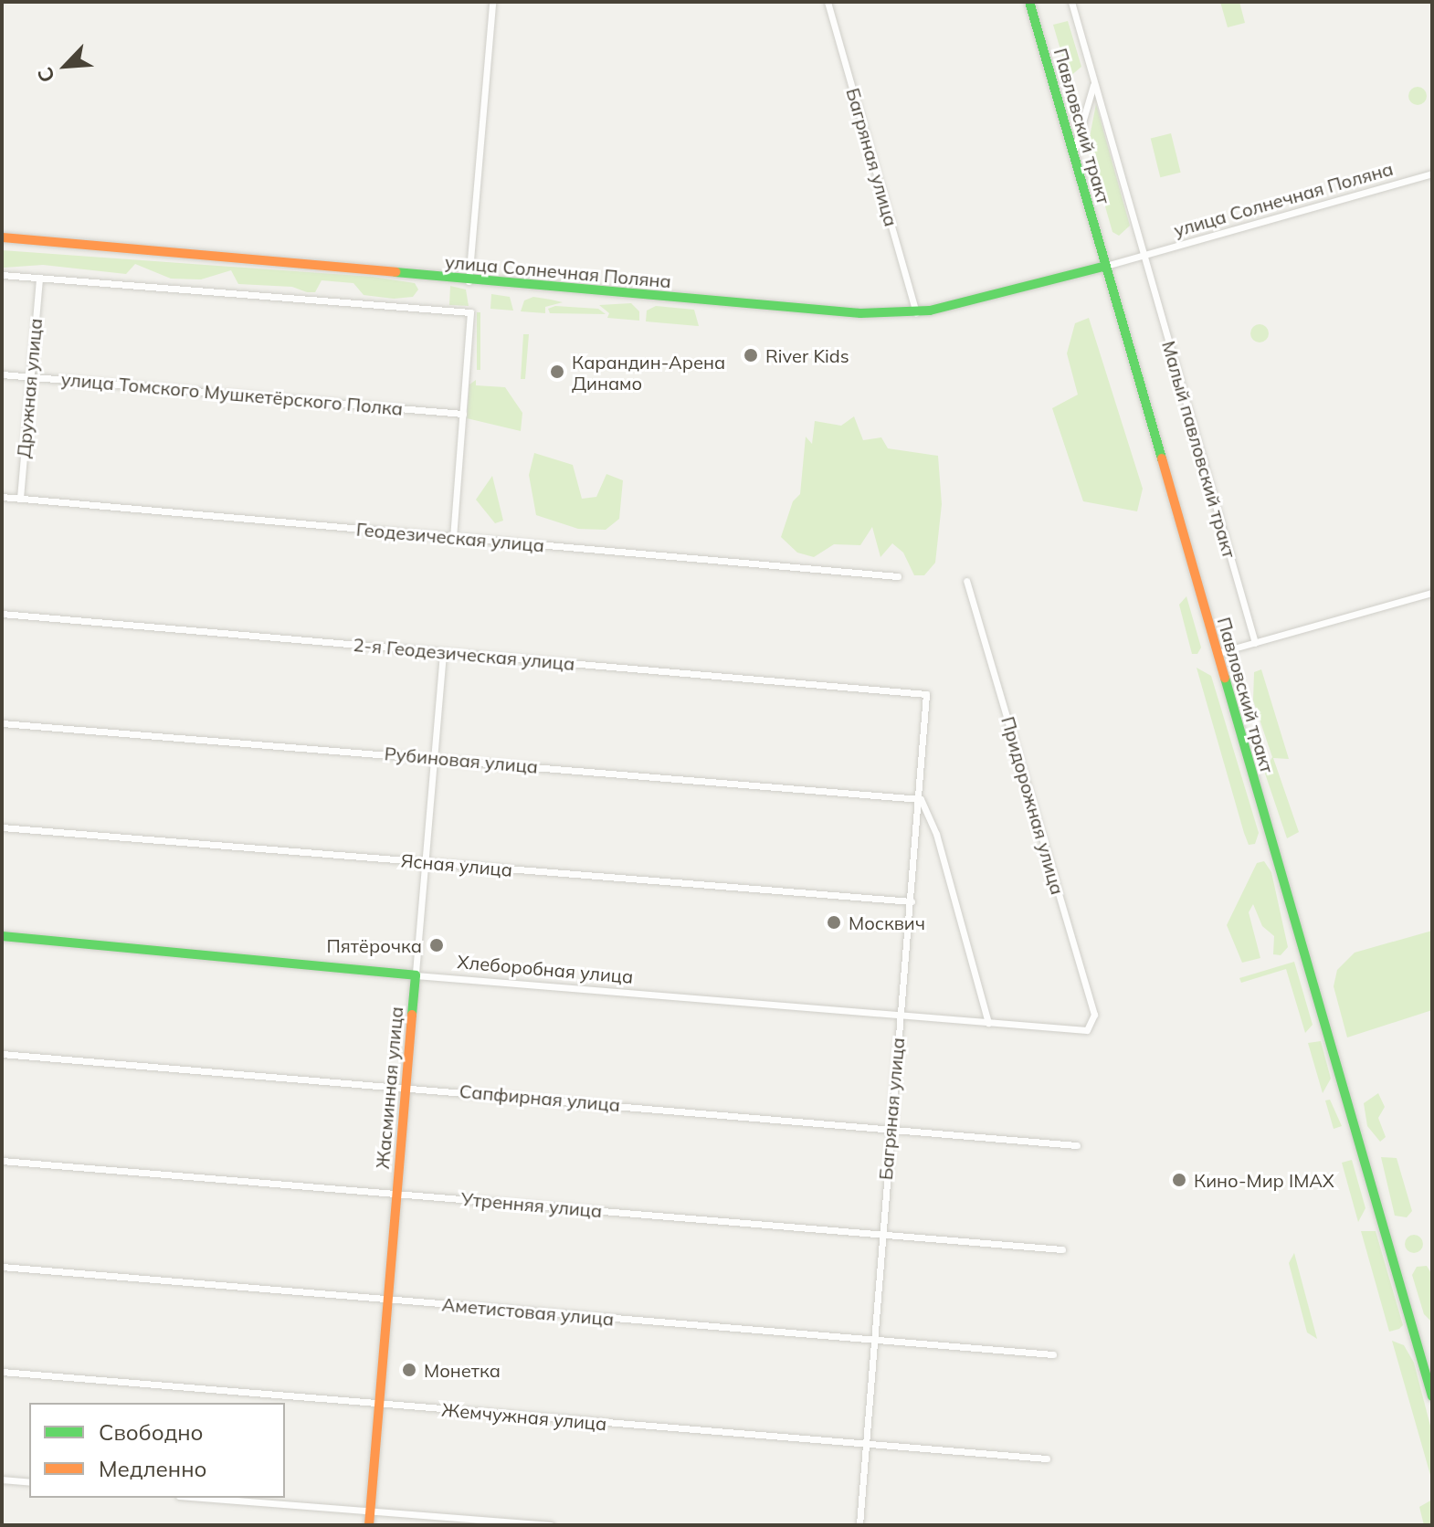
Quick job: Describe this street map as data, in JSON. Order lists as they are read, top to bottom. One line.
{"streets":{"street":["Павловский тракт","Багряная улица","улица Солнечная Поляна","Дружная улица","улица Томского Мушкетёрского Полка","Малый павловский тракт","Геодезическая улица","2-я Геодезическая улица","Рубиновая улица","Придорожная улица","Ясная улица","Хлеборобная улица","Жасминная улица","Сапфирная улица","Утренняя улица","Аметистовая улица","Жемчужная улица"]},"crossings":[["Павловский тракт","улица Солнечная Поляна"],["Багряная улица","улица Солнечная Поляна"],["Багряная улица","2-я Геодезическая улица"],["Багряная улица","Рубиновая улица"],["Багряная улица","Ясная улица"],["Багряная улица","Хлеборобная улица"],["Багряная улица","Сапфирная улица"],["Багряная улица","Утренняя улица"],["Багряная улица","Аметистовая улица"],["Багряная улица","Жемчужная улица"],["улица Солнечная Поляна","Малый павловский тракт"],["Дружная улица","улица Томского Мушкетёрского Полка"],["Дружная улица","Геодезическая улица"],["2-я Геодезическая улица","Жасминная улица"],["Рубиновая улица","Жасминная улица"],["Придорожная улица","Хлеборобная улица"],["Ясная улица","Жасминная улица"],["Хлеборобная улица","Жасминная улица"],["Жасминная улица","Сапфирная улица"],["Жасминная улица","Утренняя улица"],["Жасминная улица","Аметистовая улица"],["Жасминная улица","Жемчужная улица"]],"places":["River Kids","Карандин-Арена Динамо","Москвич","Пятёрочка","Кино-Мир IMAX","Монетка"],"legend":["Свободно","Медленно"],"north":"bottom left"}
